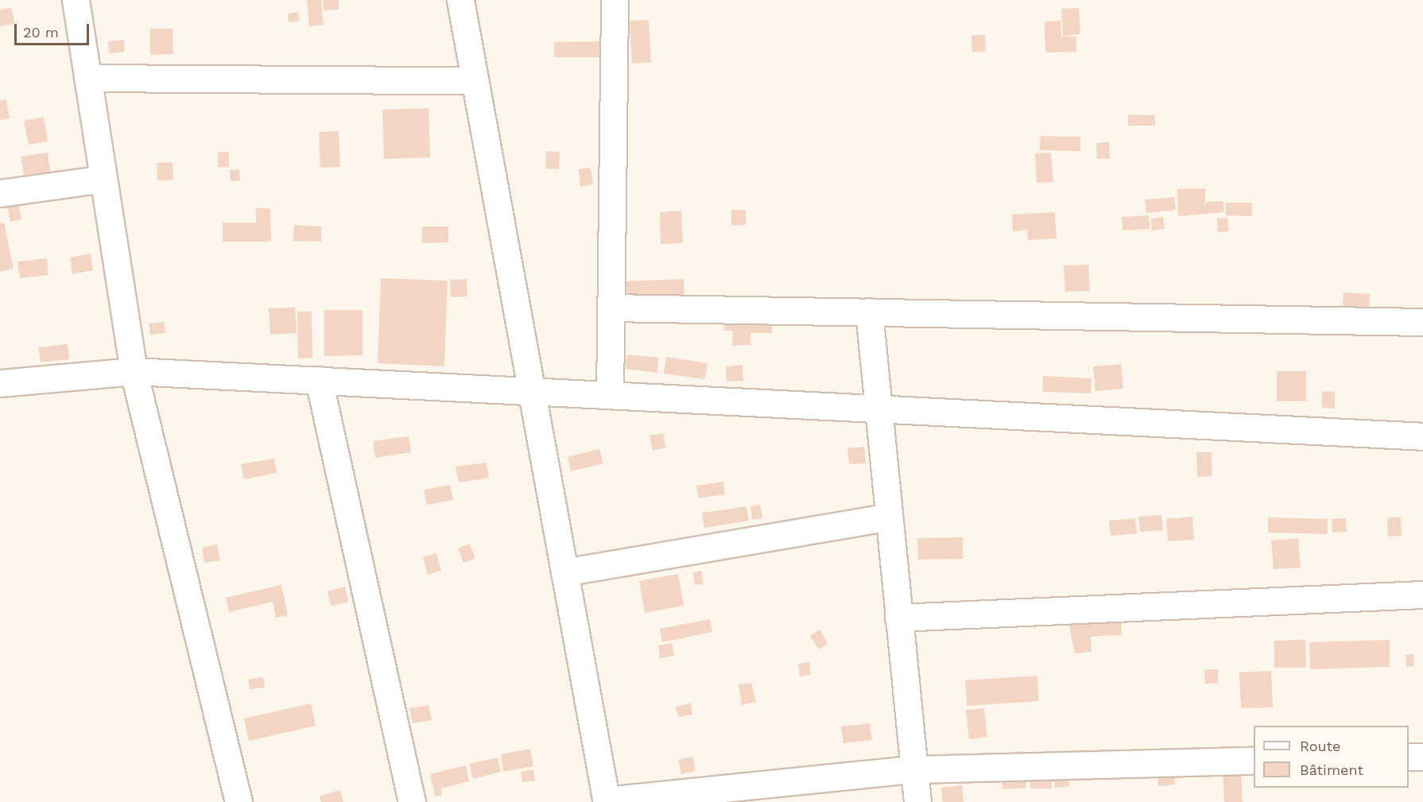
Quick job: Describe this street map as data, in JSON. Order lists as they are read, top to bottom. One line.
{"legend":["Route","Bâtiment"],"scale_bar":"20 m"}
